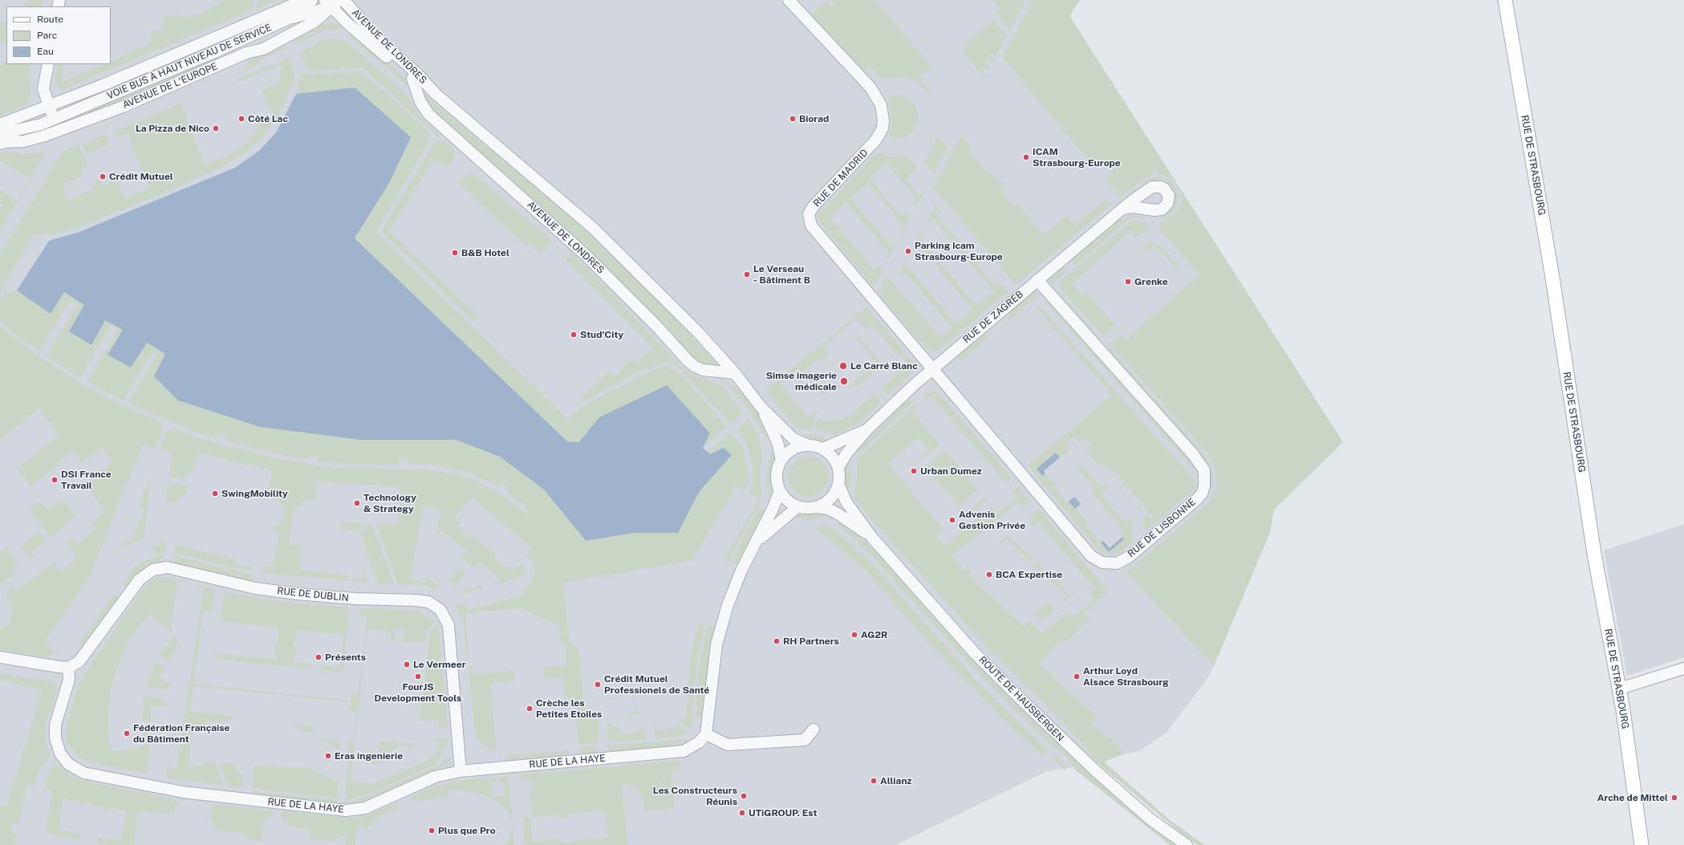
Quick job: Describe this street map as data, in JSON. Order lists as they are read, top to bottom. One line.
{"streets":{"main road":["RUE DE STRASBOURG"],"street":["AVENUE DE LONDRES","VOIE BUS À HAUT NIVEAU DE SERVICE","AVENUE DE L'EUROPE","RUE DE MADRID","RUE DE ZAGREB","RUE DE LISBONNE","RUE DE DUBLIN","ROUTE DE HAUSBERGEN","RUE DE LA HAYE"]},"crossings":[["AVENUE DE LONDRES","AVENUE DE L'EUROPE"],["AVENUE DE LONDRES","RUE DE ZAGREB"],["AVENUE DE LONDRES","ROUTE DE HAUSBERGEN"],["RUE DE MADRID","RUE DE ZAGREB"],["RUE DE MADRID","RUE DE LISBONNE"],["RUE DE ZAGREB","RUE DE LISBONNE"],["RUE DE ZAGREB","ROUTE DE HAUSBERGEN"],["RUE DE DUBLIN","RUE DE LA HAYE"]],"places":["Côté Lac","Biorad","La Pizza de Nico","ICAM Strasbourg-Europe","Crédit Mutuel","Parking Icam Strasbourg-Europe","B&B Hotel","Le Verseau - Bâtiment B","Grenke","Stud'City","Le Carré Blanc","Simse imagerie médicale","Urban Dumez","DSI France Travail","SwingMobility","Technology & Strategy","Advenis Gestion Privée","BCA Expertise","AG2R","RH Partners","Présents","Le Vermeer","FourJS Development Tools","Arthur Loyd Alsace Strasbourg","Crédit Mutuel Professionels de Santé","Crèche les Petites Etoiles","Fédération Française du Bâtiment","Eras ingenierie","Allianz","Les Constructeurs Réunis","Arche de Mittel","UTiGROUP. Est","Plus que Pro"],"legend":["Route","Parc","Eau"]}
